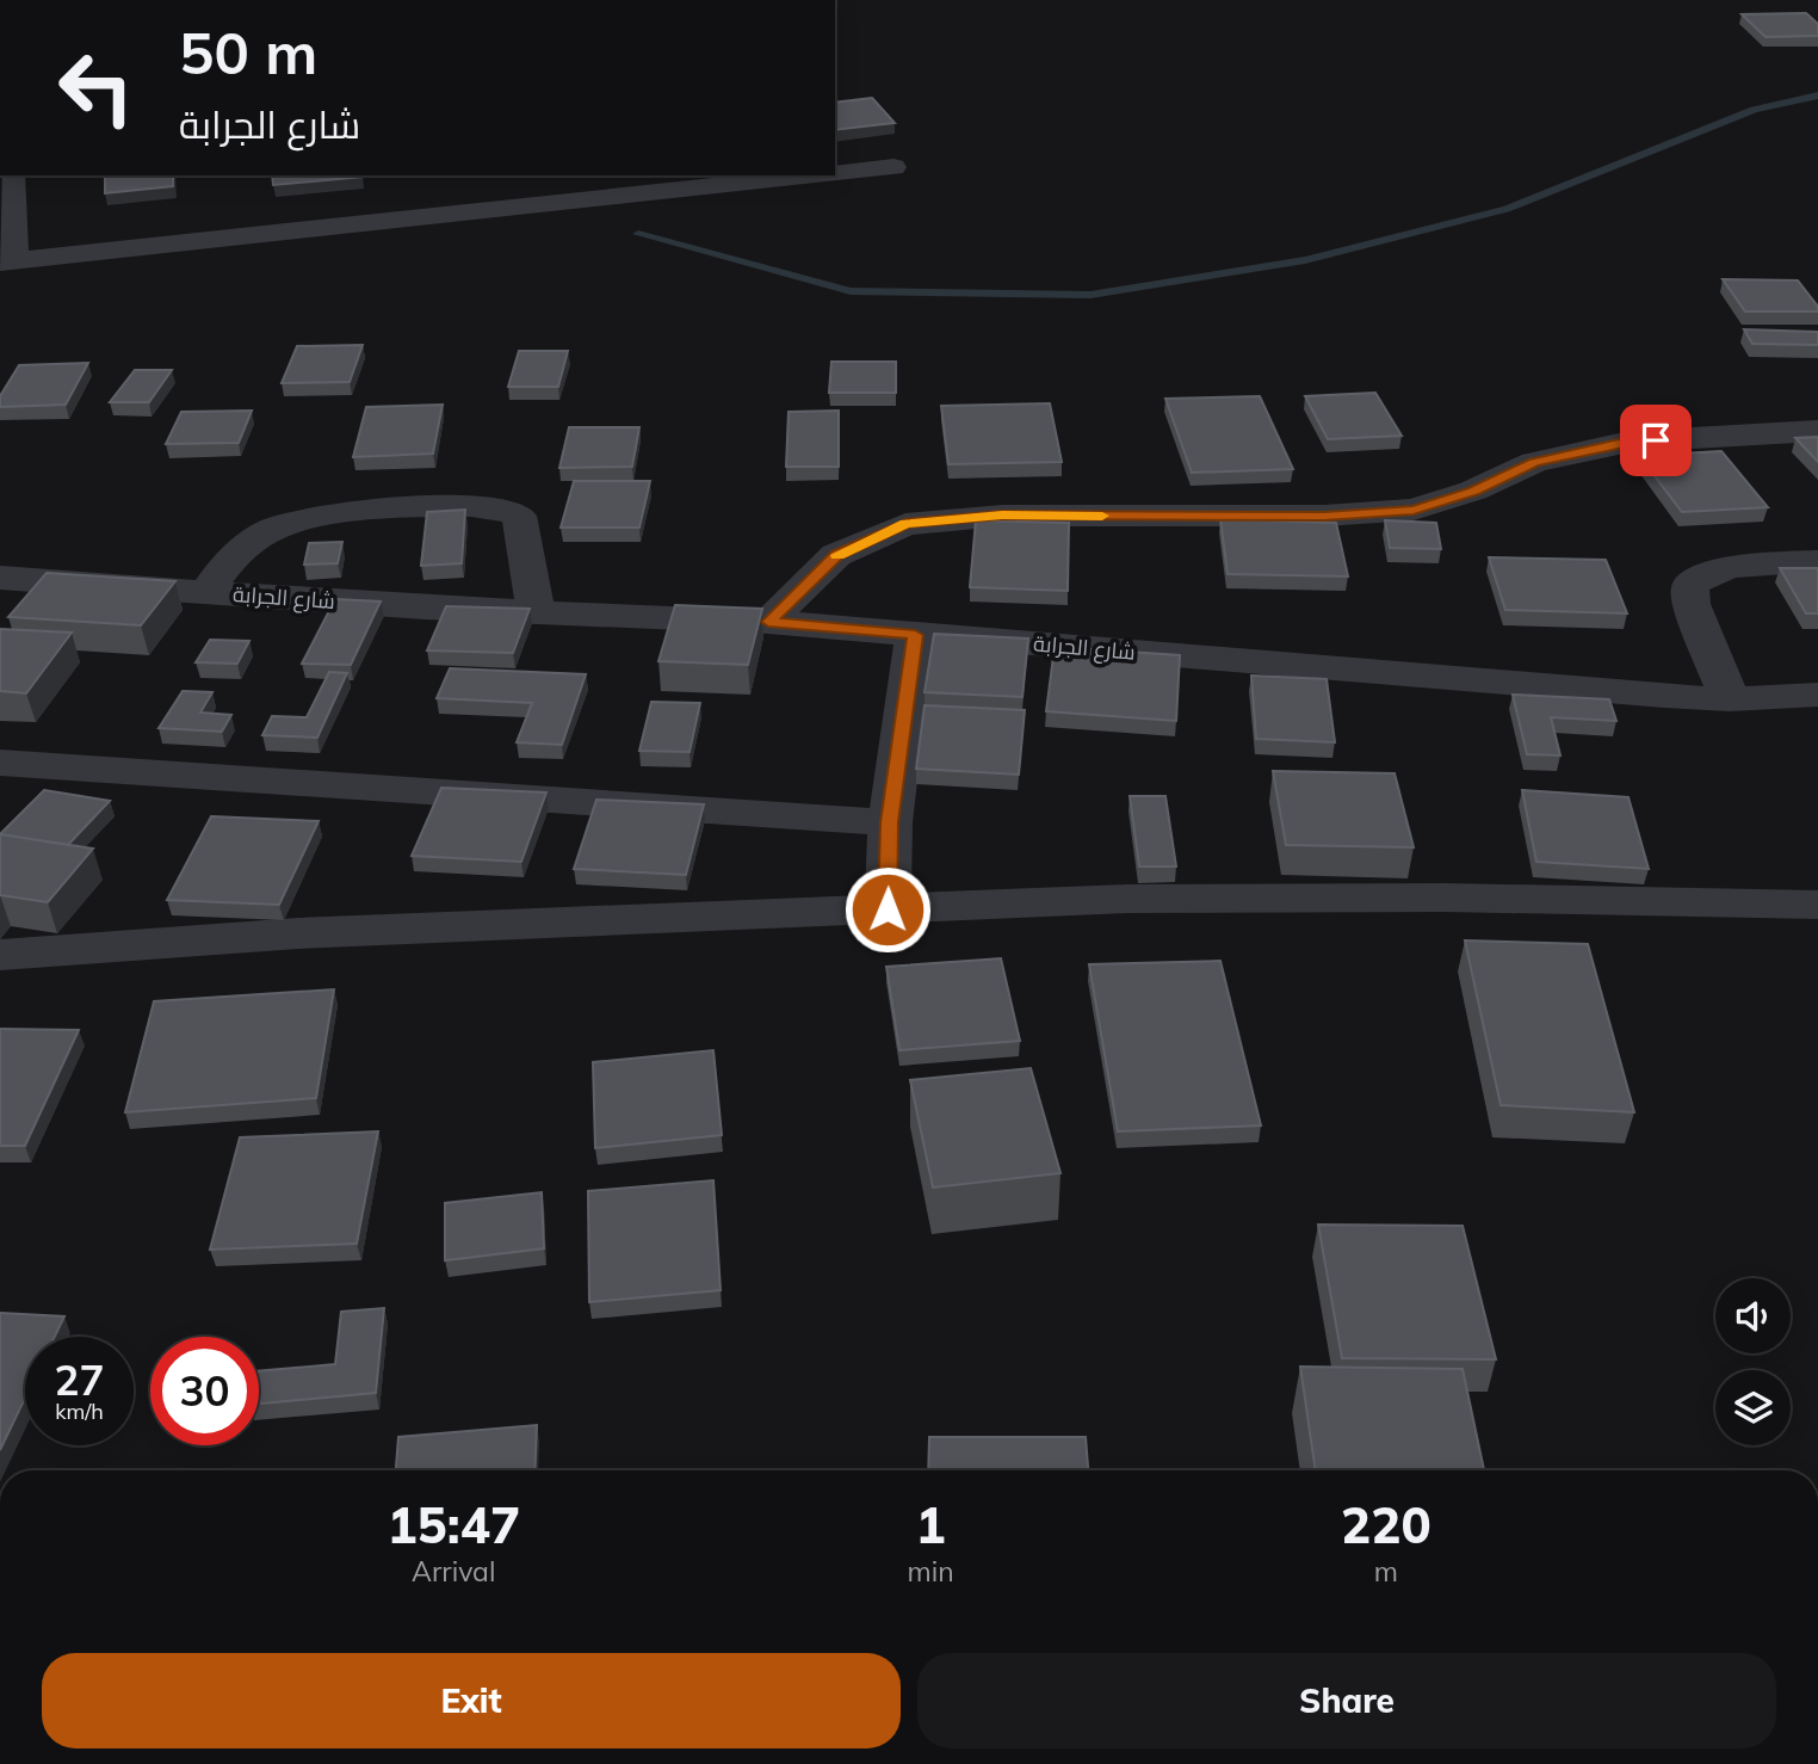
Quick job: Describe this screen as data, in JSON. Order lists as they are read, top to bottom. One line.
{"streets":{"street":["شارع الجرابة"]},"page":{"turn":["50 m","شارع الجرابة"],"speed":"27 km/h","limit":"30","eta":["15:47","Arrival","1","min","220","m"],"buttons":["Exit","Share"]}}
